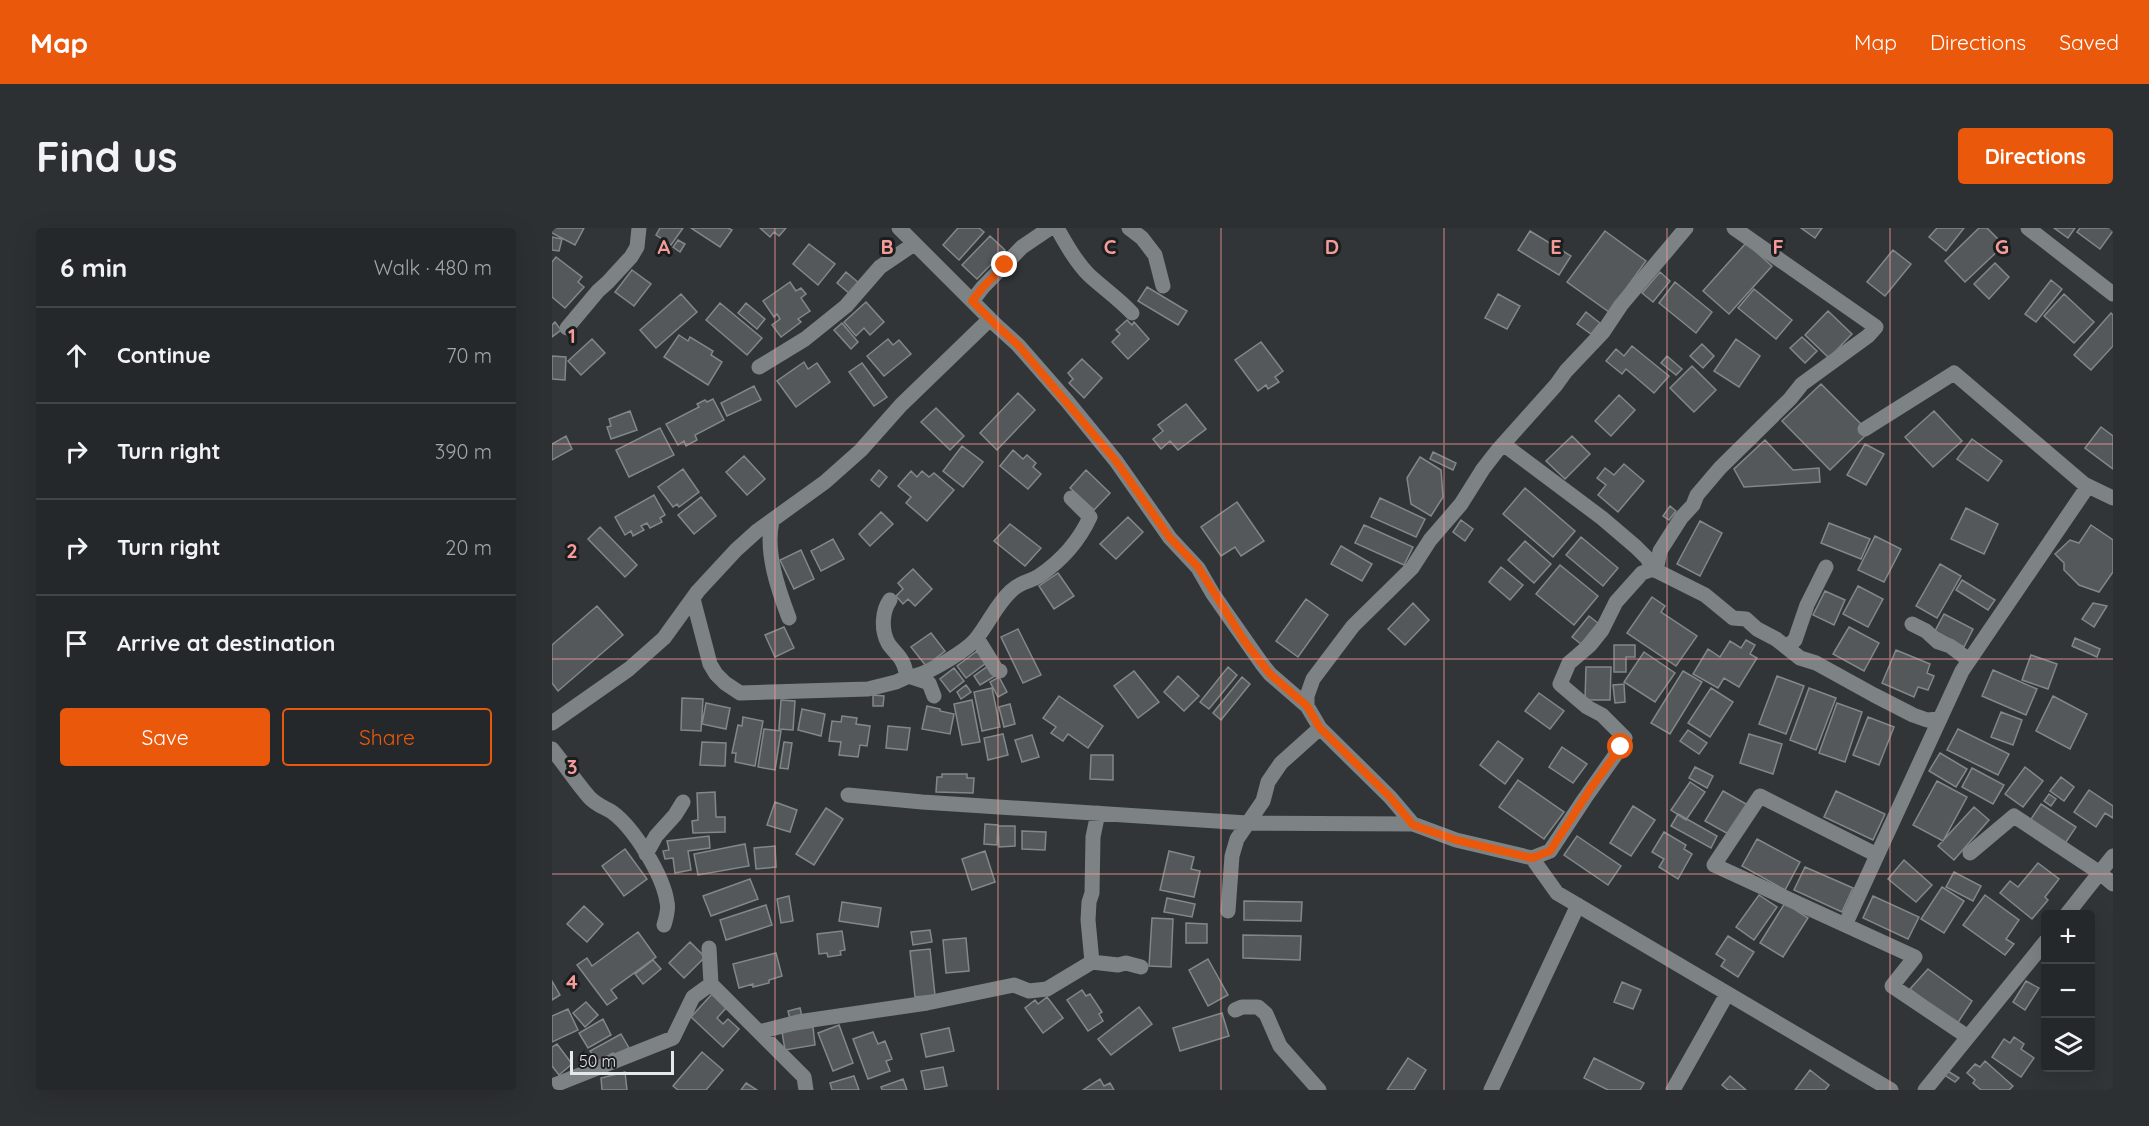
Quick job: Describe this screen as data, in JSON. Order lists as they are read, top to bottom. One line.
{"scale_bar":"50 m","page":{"header":"Map","nav":["Map","Directions","Saved"],"buttons":["Directions",["Save","Share"]],"title":"Find us","heading":["6 min","Walk · 480 m"],"list":[["Continue","70 m"],["Turn right","390 m"],["Turn right","20 m"],"Arrive at destination"],"map_buttons":["+","−"],"scale":"50 m"},"grid":{"columns":["A","B","C","D","E","F","G"],"rows":["1","2","3","4"]}}
